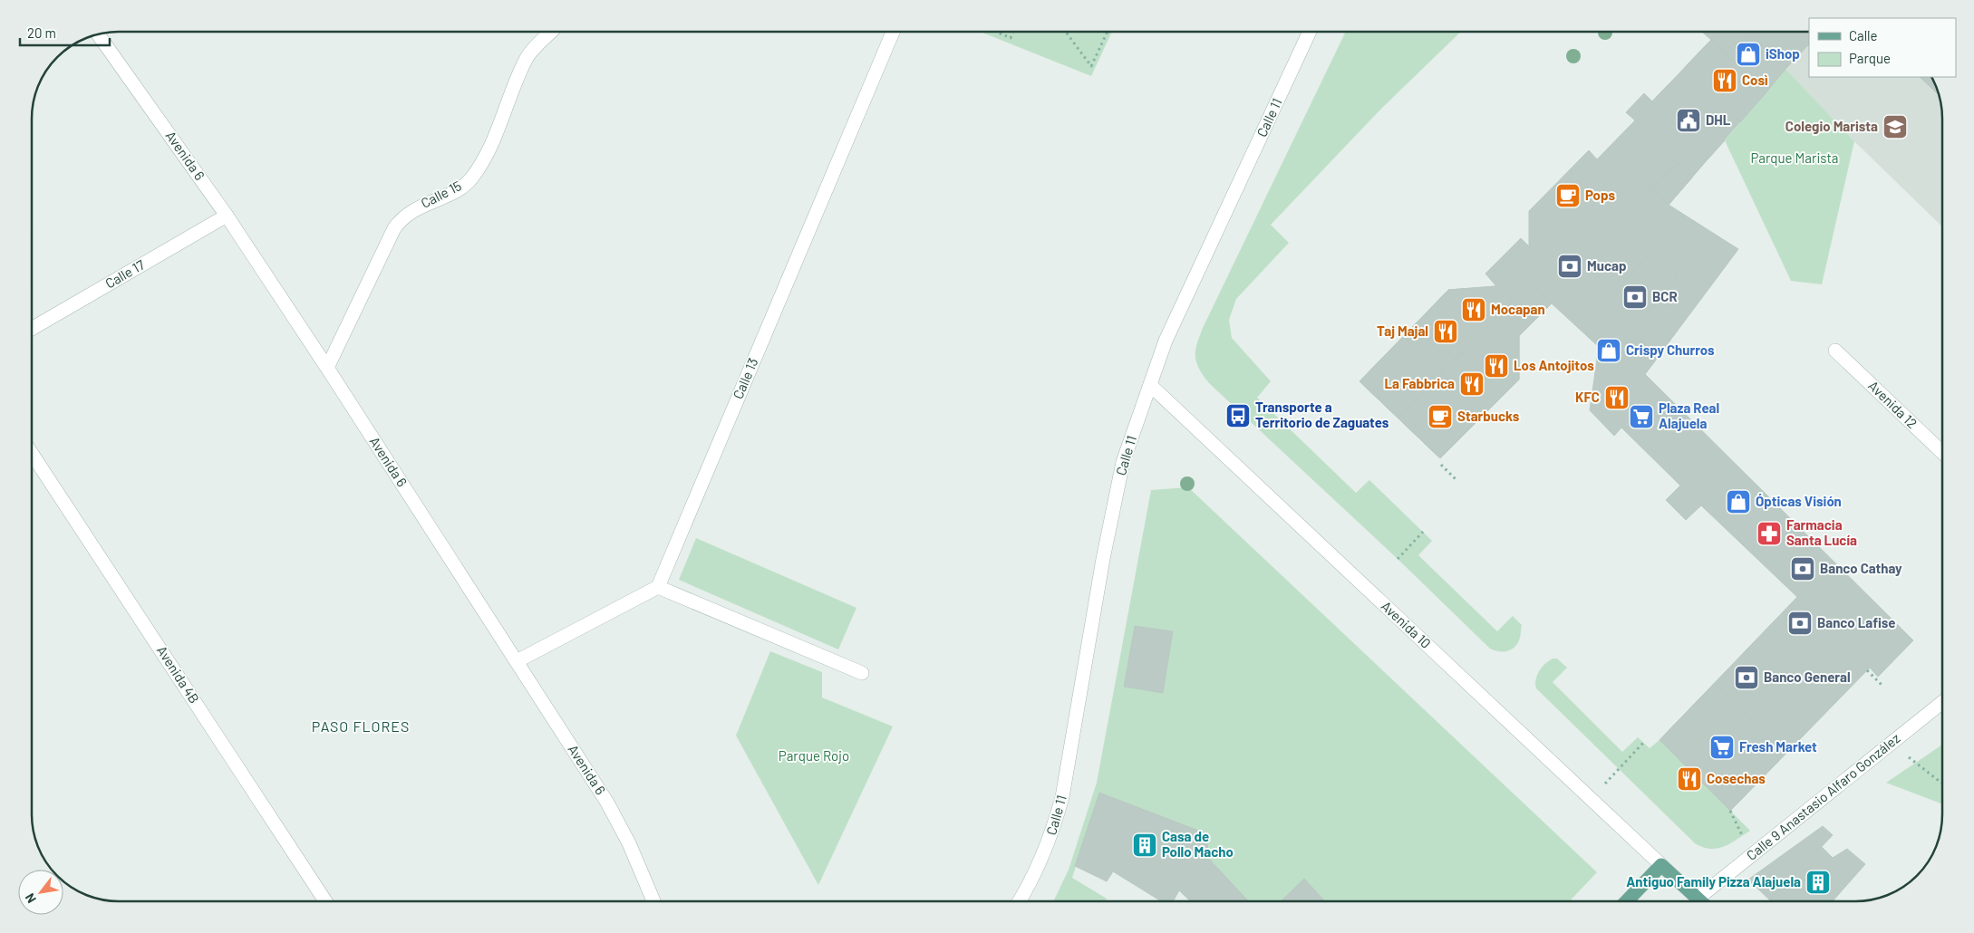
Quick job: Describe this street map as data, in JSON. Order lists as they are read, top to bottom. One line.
{"streets":{"street":["Calle 11","Avenida 6","Calle 15","Calle 17","Calle 13","Avenida 12","Avenida 10","Avenida 4B","Calle 9 Anastasio Alfaro González"]},"crossings":[["Calle 11","Avenida 10"],["Avenida 6","Calle 15"],["Avenida 6","Calle 17"]],"districts":["PASO FLORES"],"parks":["Parque Marista","Parque Rojo"],"places":{"shop":["iShop","Crispy Churros","Ópticas Visión"],"restaurant":["Così","Mocapan","Taj Majal","Los Antojitos","La Fabbrica","KFC","Cosechas"],"public building":["DHL"],"school or university":["Colegio Marista"],"cafe":["Pops","Starbucks"],"bank":["Mucap","BCR","Banco Cathay","Banco Lafise","Banco General"],"bus stop":["Transporte a Territorio de Zaguates"],"supermarket":["Plaza Real Alajuela","Fresh Market"],"pharmacy":["Farmacia Santa Lucía"],"building":["Casa de Pollo Macho","Antiguo Family Pizza Alajuela"]},"legend":["Calle","Parque"],"scale_bar":"20 m","north":"bottom left"}
